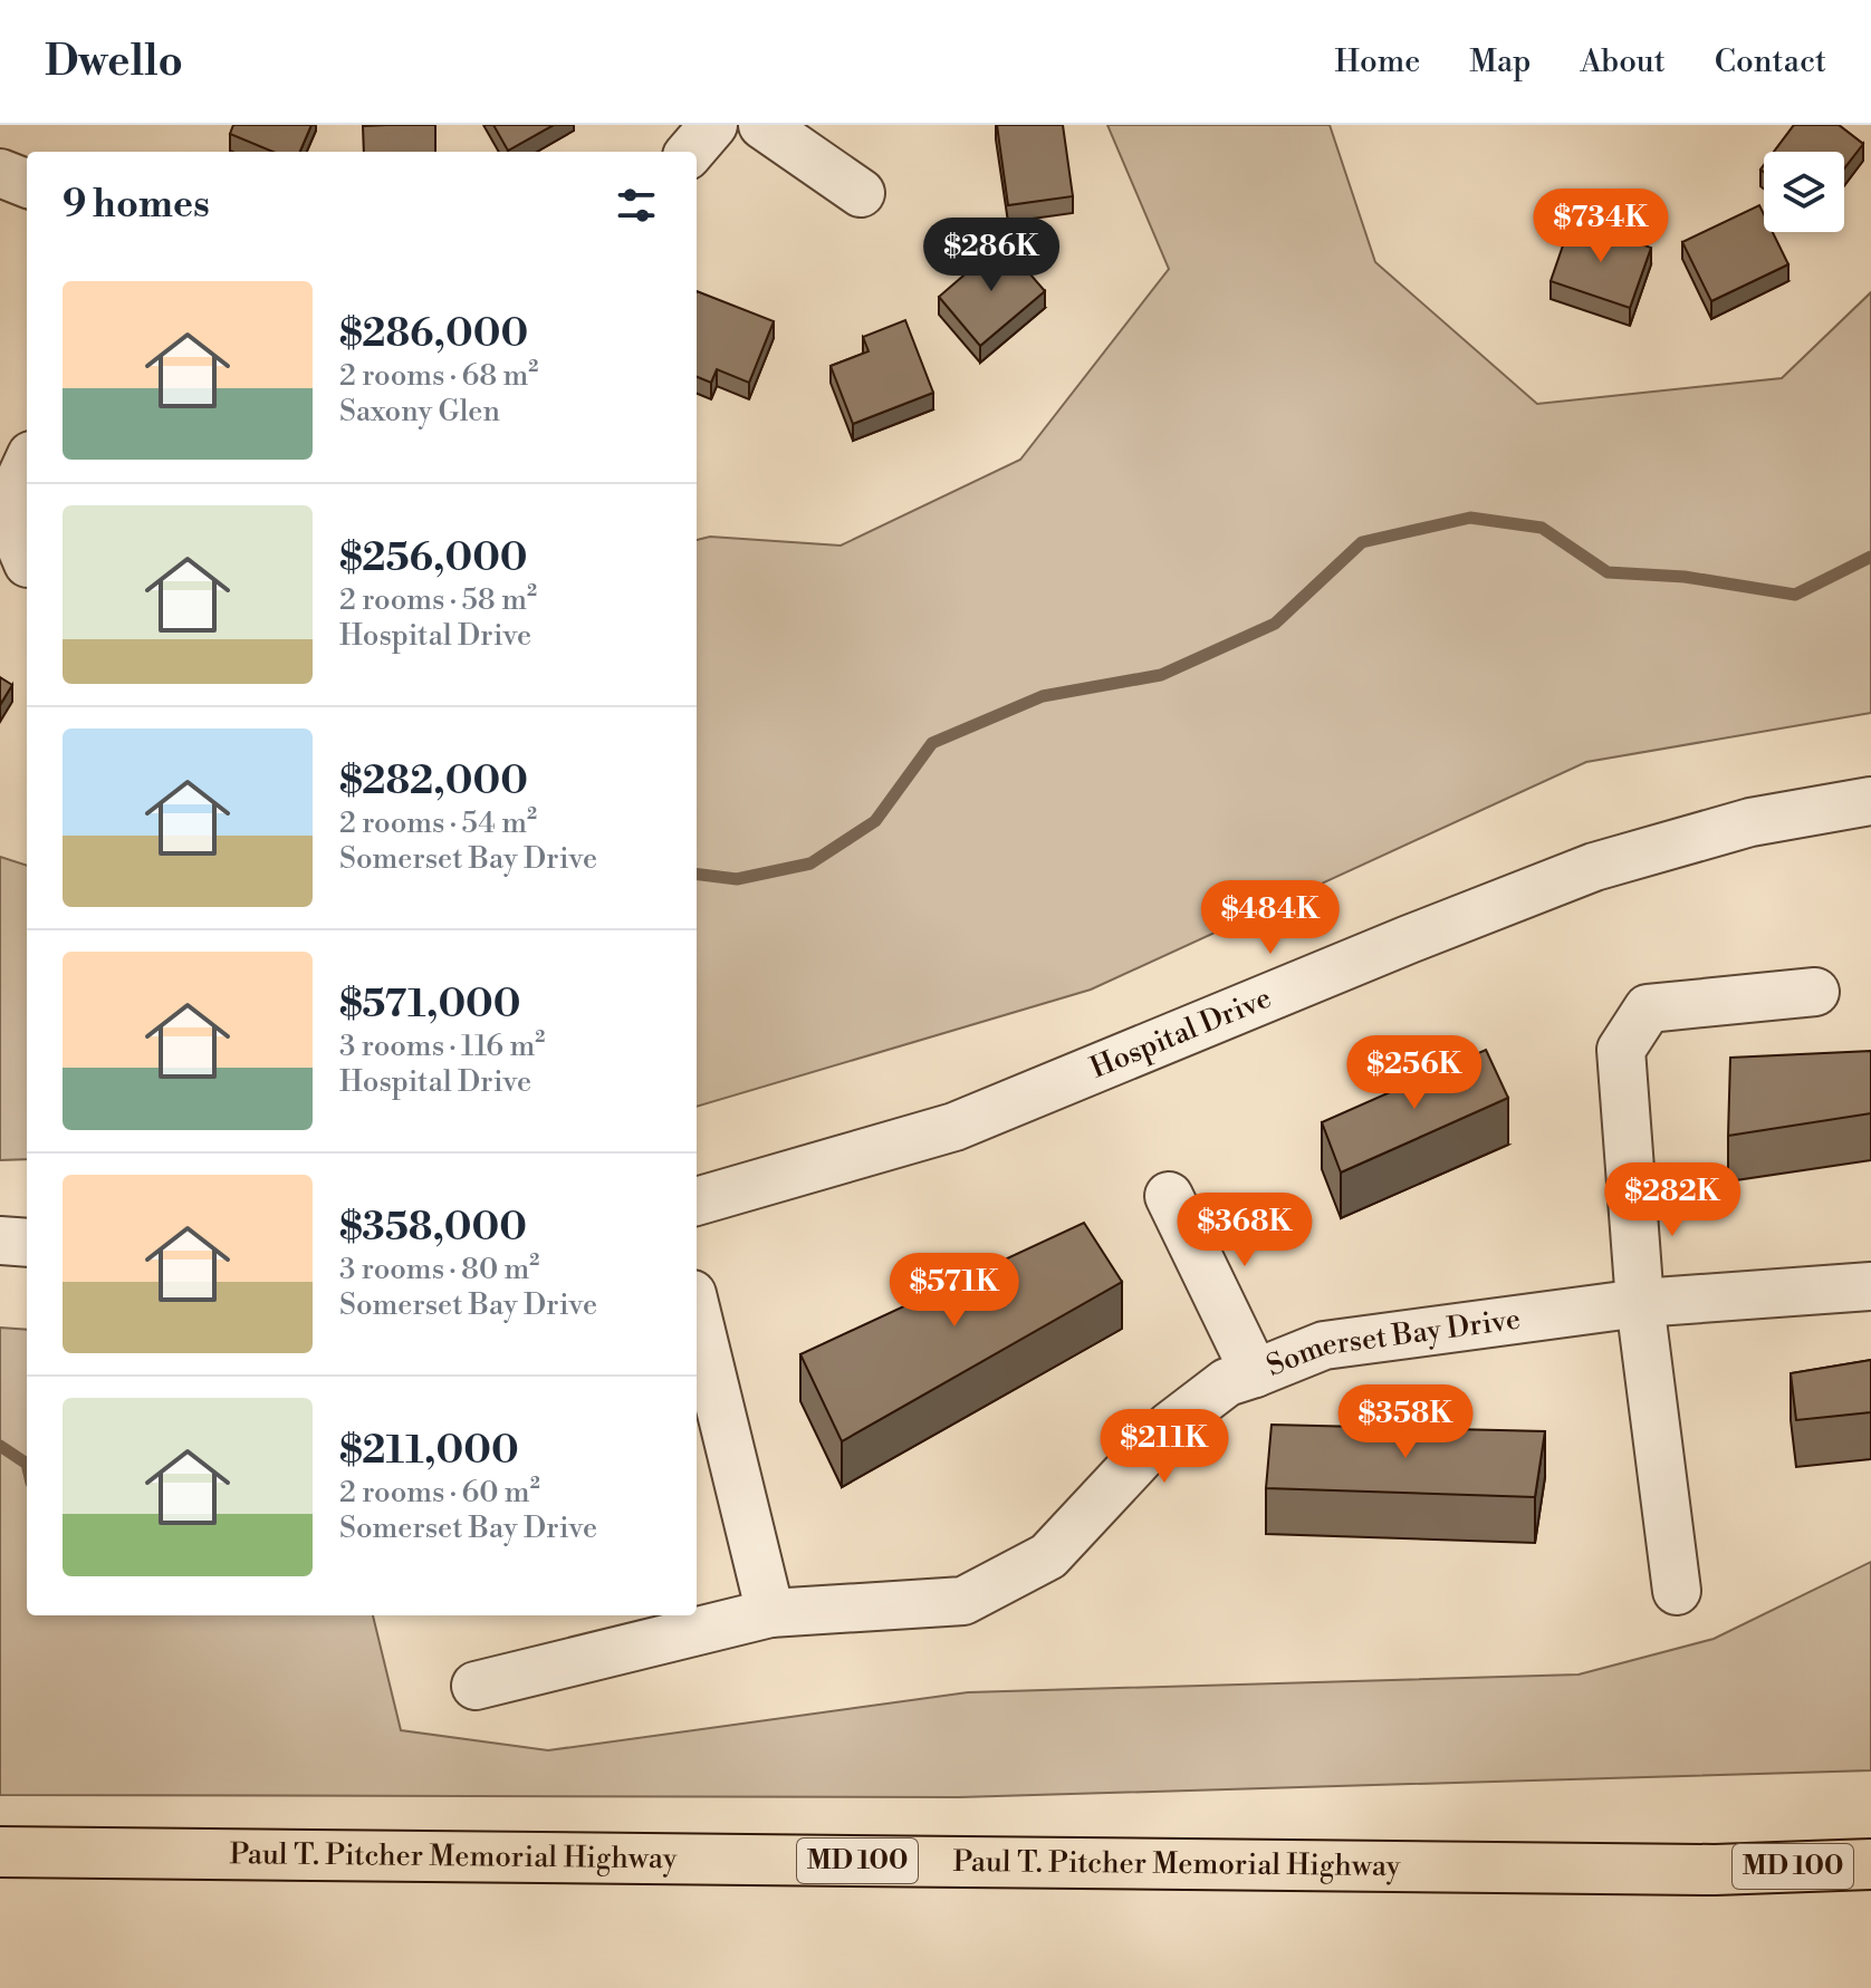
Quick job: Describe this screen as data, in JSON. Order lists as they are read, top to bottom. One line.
{"streets":{"highway":["Paul T. Pitcher Memorial Highway","MD 100"],"street":["Hospital Drive","Somerset Bay Drive"]},"page":{"header":"Dwello","nav":["Home","Map","About","Contact"],"heading":"9 homes","price":["$734K","$286K","$484K","$256K","$282K","$368K","$571K","$358K","$211K"],"list":[{"name":"$286,000","note":"2 rooms · 68 m² · Saxony Glen"},{"name":"$256,000","note":"2 rooms · 58 m² · Hospital Drive"},{"name":"$282,000","note":"2 rooms · 54 m² · Somerset Bay Drive"},{"name":"$571,000","note":"3 rooms · 116 m² · Hospital Drive"},{"name":"$358,000","note":"3 rooms · 80 m² · Somerset Bay Drive"},{"name":"$211,000","note":"2 rooms · 60 m² · Somerset Bay Drive"}]}}
